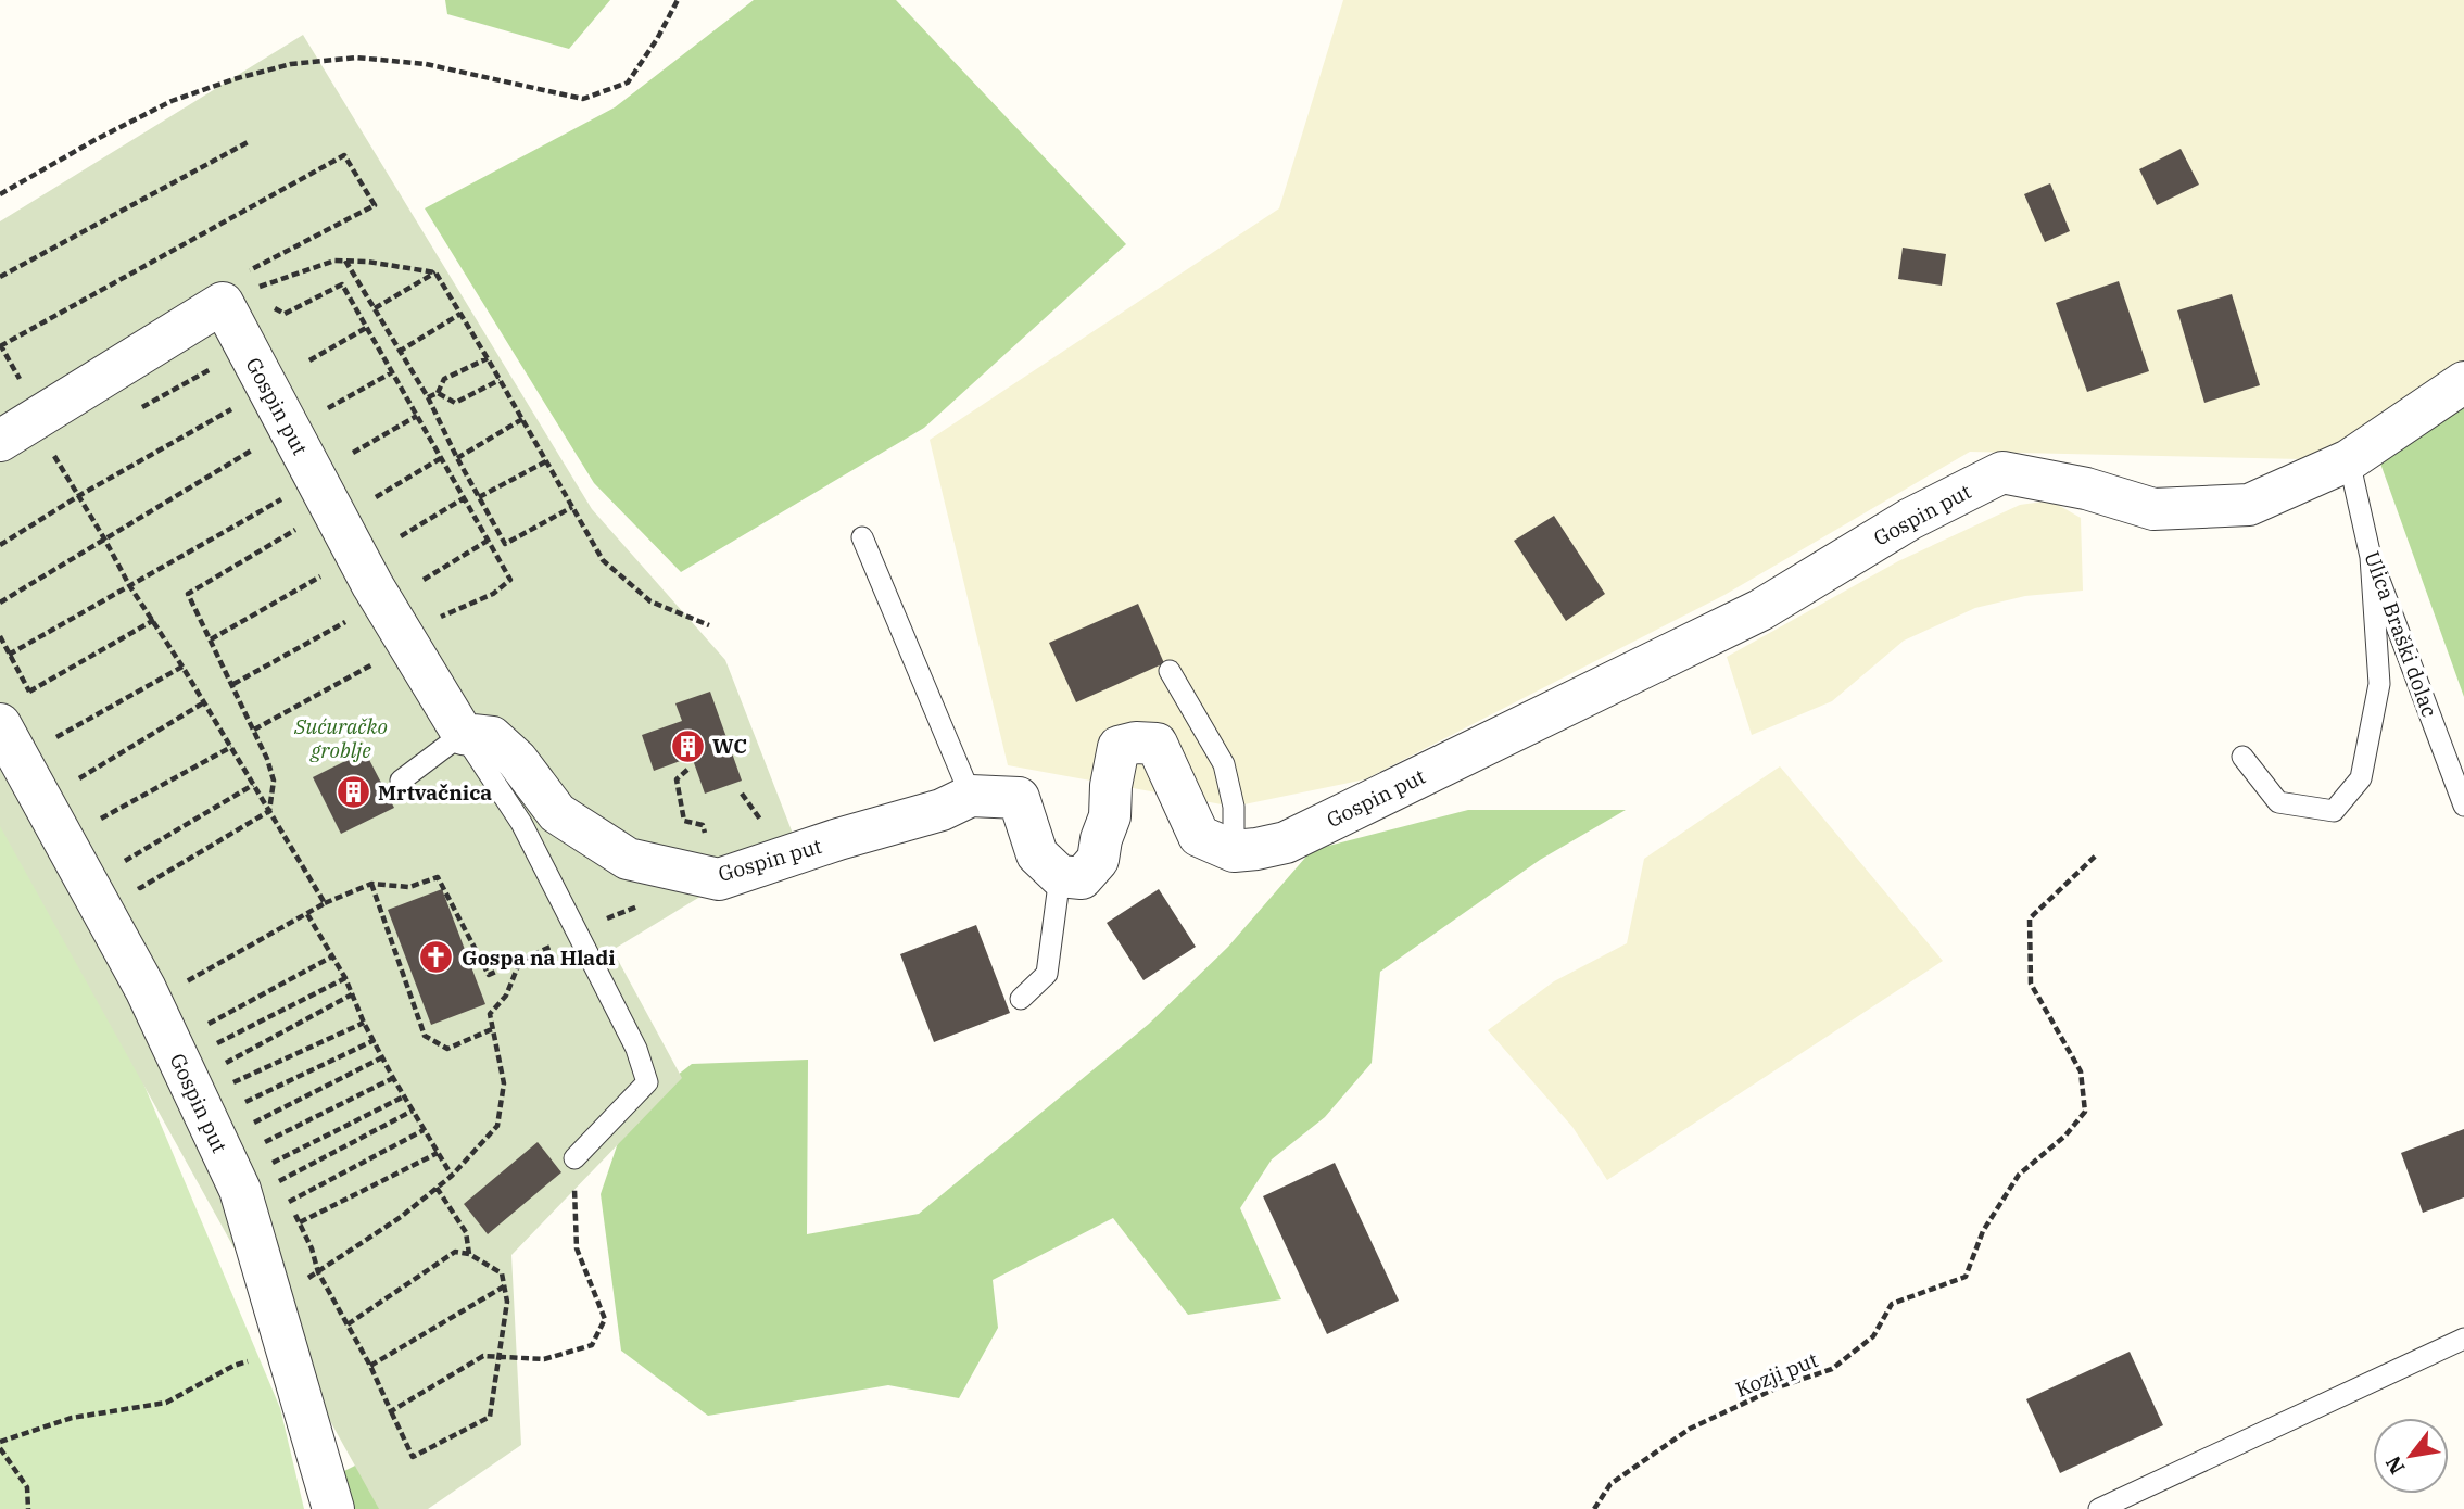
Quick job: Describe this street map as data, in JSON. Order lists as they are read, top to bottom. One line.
{"streets":{"street":["Gospin put"],"lane":["Ulica Braški dolac"],"path":["Kozji put"]},"crossings":[["Gospin put","Ulica Braški dolac"]],"parks":["Sućuračko groblje"],"places":{"building":["WC","Mrtvačnica"],"church":["Gospa na Hladi"]},"north":"bottom left"}
